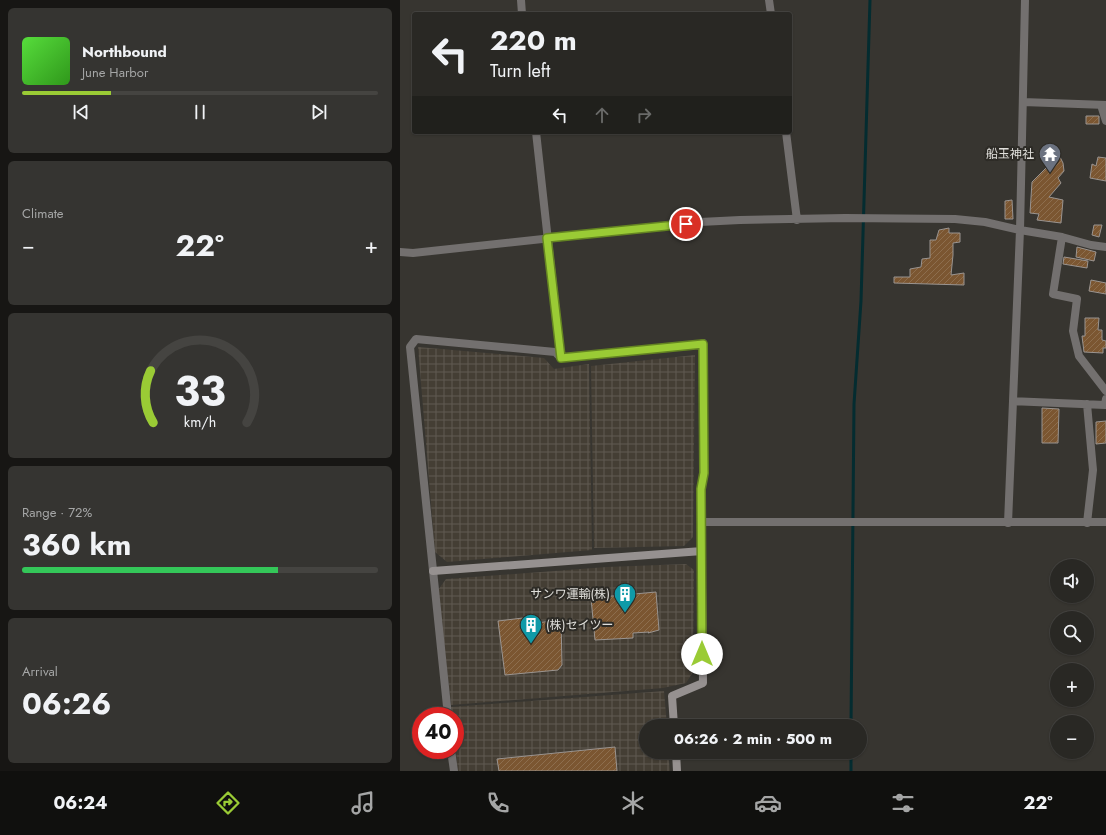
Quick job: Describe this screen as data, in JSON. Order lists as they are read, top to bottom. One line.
{"places":{"temple":["船玉神社"],"building":["サンワ運輸(株)","(株)セイツー"]},"page":{"turn":["220 m","Turn left"],"song":["Northbound","June Harbor"],"tile":["Climate",["Range · 72%","360 km"],["Arrival","06:26"]],"heat":["−","22°","+"],"map_buttons":["+","−"],"limit":"40","trip":"06:26 · 2 min · 500 m","tabs":["06:24","22°"],"gauge":["33","km/h"]}}
